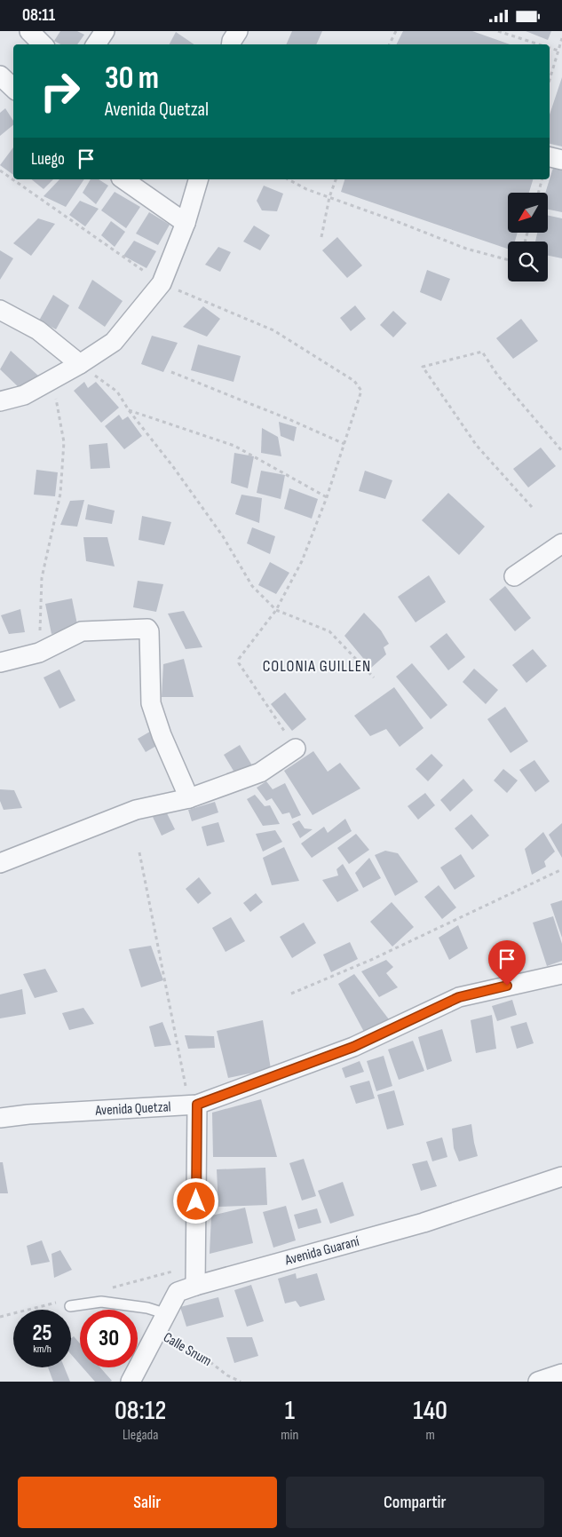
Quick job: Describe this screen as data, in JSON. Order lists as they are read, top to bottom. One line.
{"streets":{"street":["Avenida Quetzal","Avenida Guaraní"],"path":["Calle Snum"]},"crossings":[["Avenida Guaraní","Calle Snum"]],"districts":["COLONIA GUILLEN"],"north":"bottom left","page":{"status":"08:11","turn":["30 m","Avenida Quetzal"],"then":"Luego","speed":"25 km/h","limit":"30","eta":["08:12","Llegada","1","min","140","m"],"buttons":["Salir","Compartir"]}}
